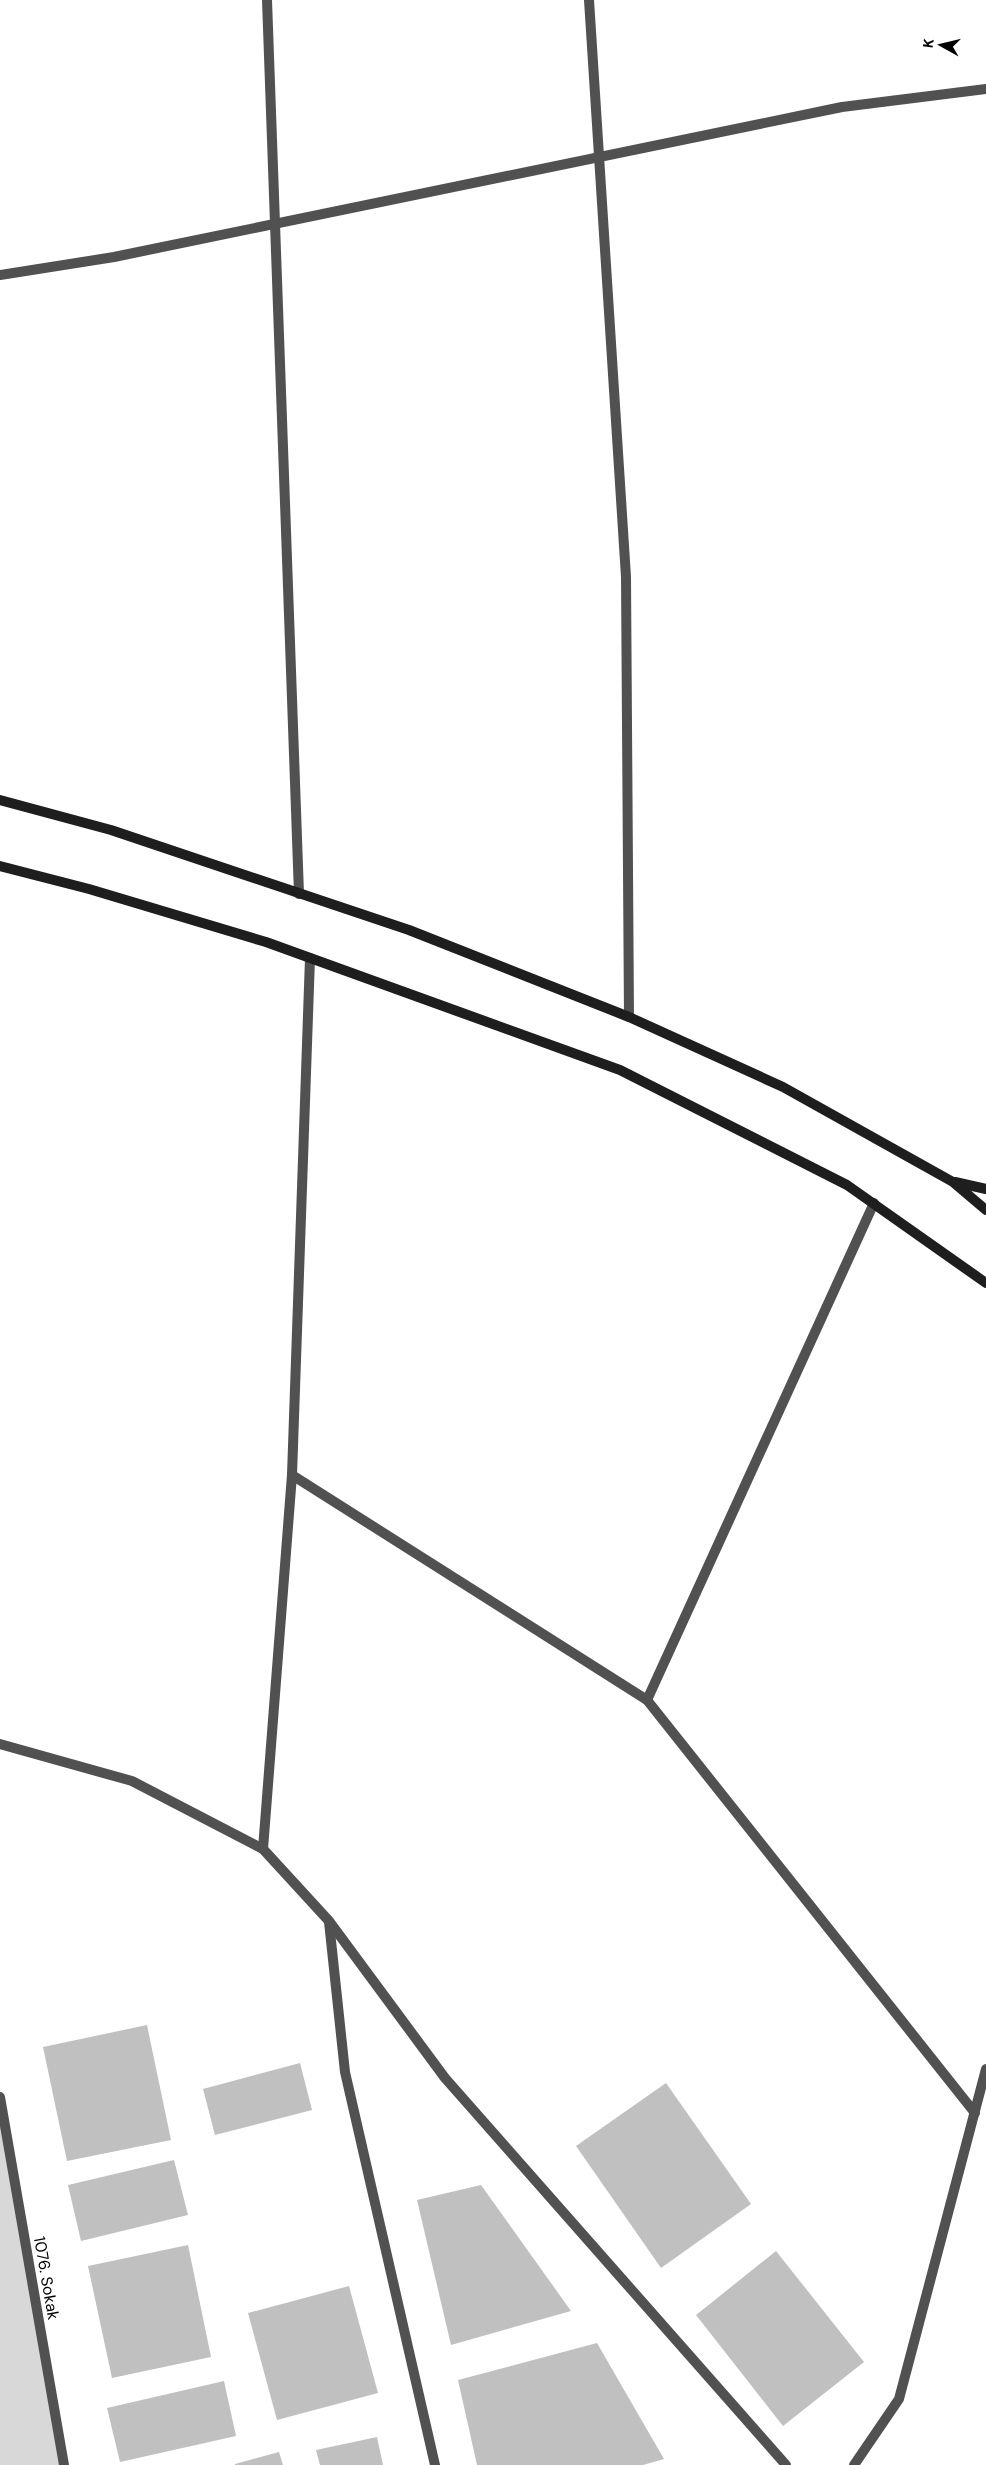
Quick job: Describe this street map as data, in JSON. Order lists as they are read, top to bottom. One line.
{"streets":{"street":["1076. Sokak"]},"north":"left"}
